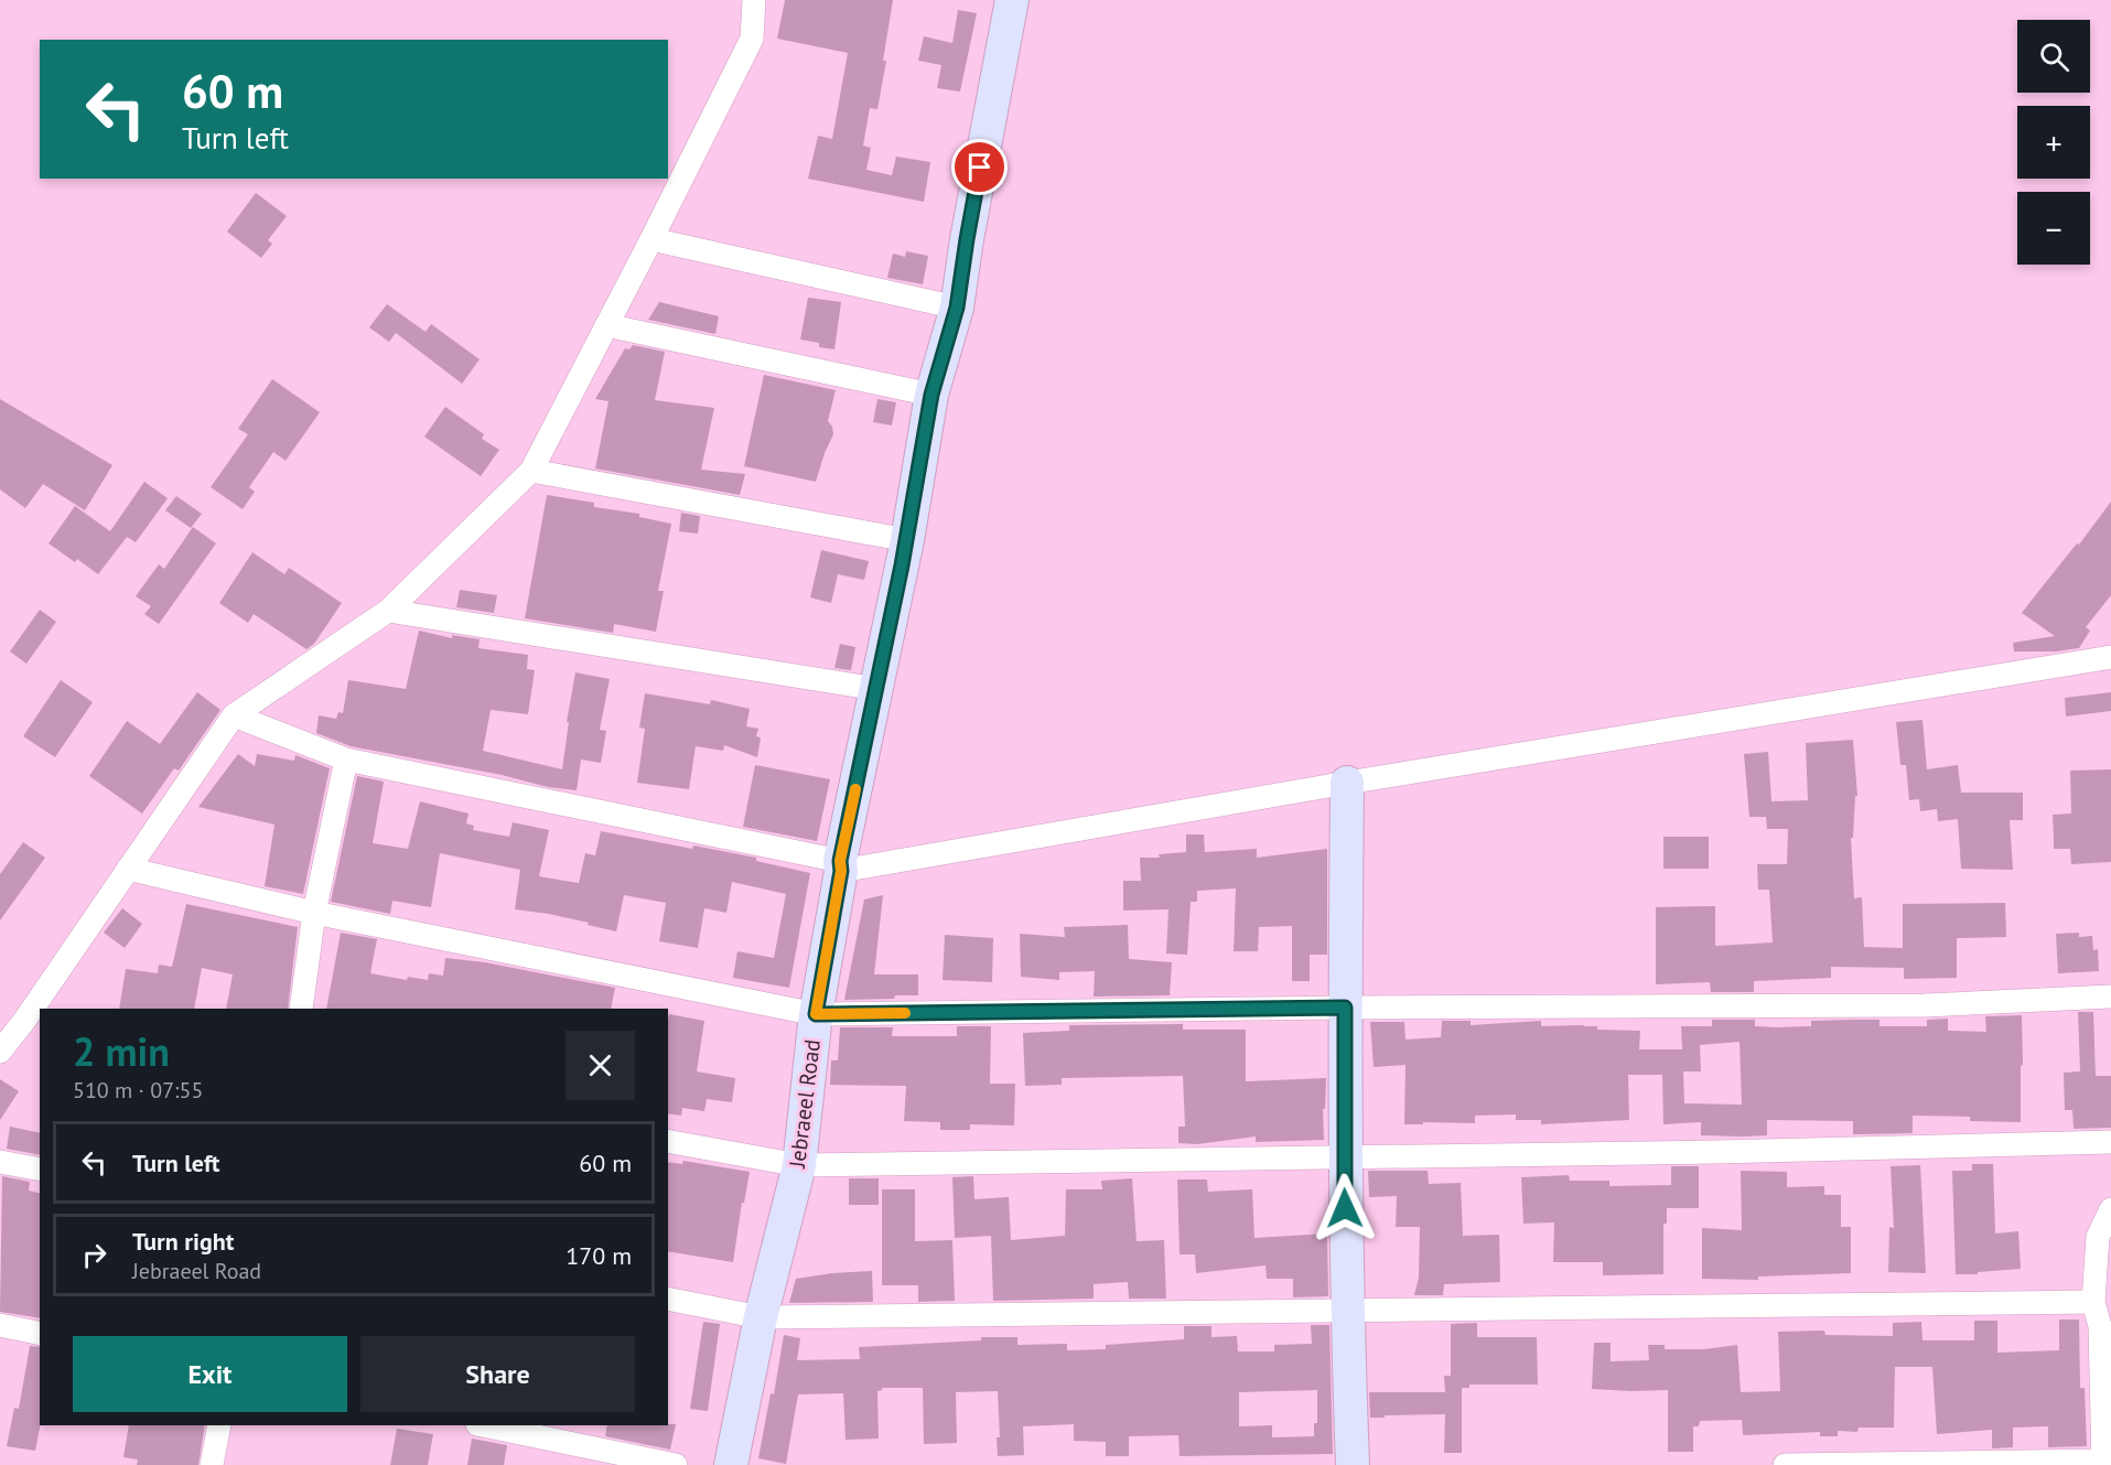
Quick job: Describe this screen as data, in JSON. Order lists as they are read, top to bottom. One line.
{"streets":{"main road":["Jebraeel Road"]},"page":{"map_buttons":["+","−"],"turn":["60 m","Turn left"],"heading":["2 min","510 m · 07:55"],"list":[{"name":"Turn left","value":"60 m"},{"name":"Turn right","note":"Jebraeel Road","value":"170 m"}],"buttons":["Exit","Share"]}}
